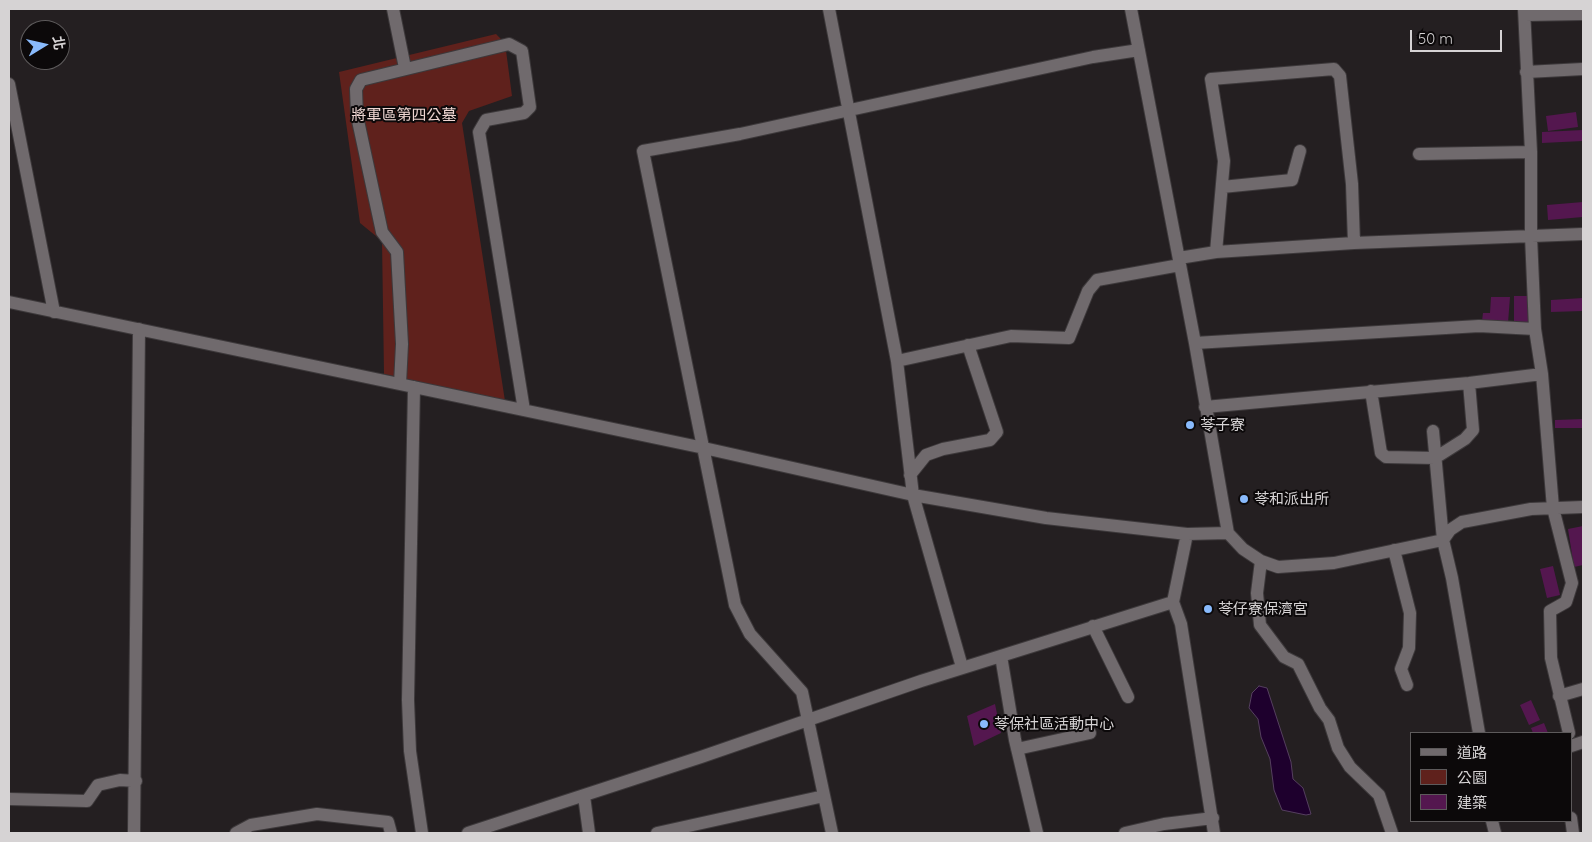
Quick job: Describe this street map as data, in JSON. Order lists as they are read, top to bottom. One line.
{"parks":["將軍區第四公墓"],"places":["苓子寮","苓和派出所","苓仔寮保濟宮","苓保社區活動中心"],"legend":["道路","公園","建築"],"scale_bar":"50 m","north":"right"}
